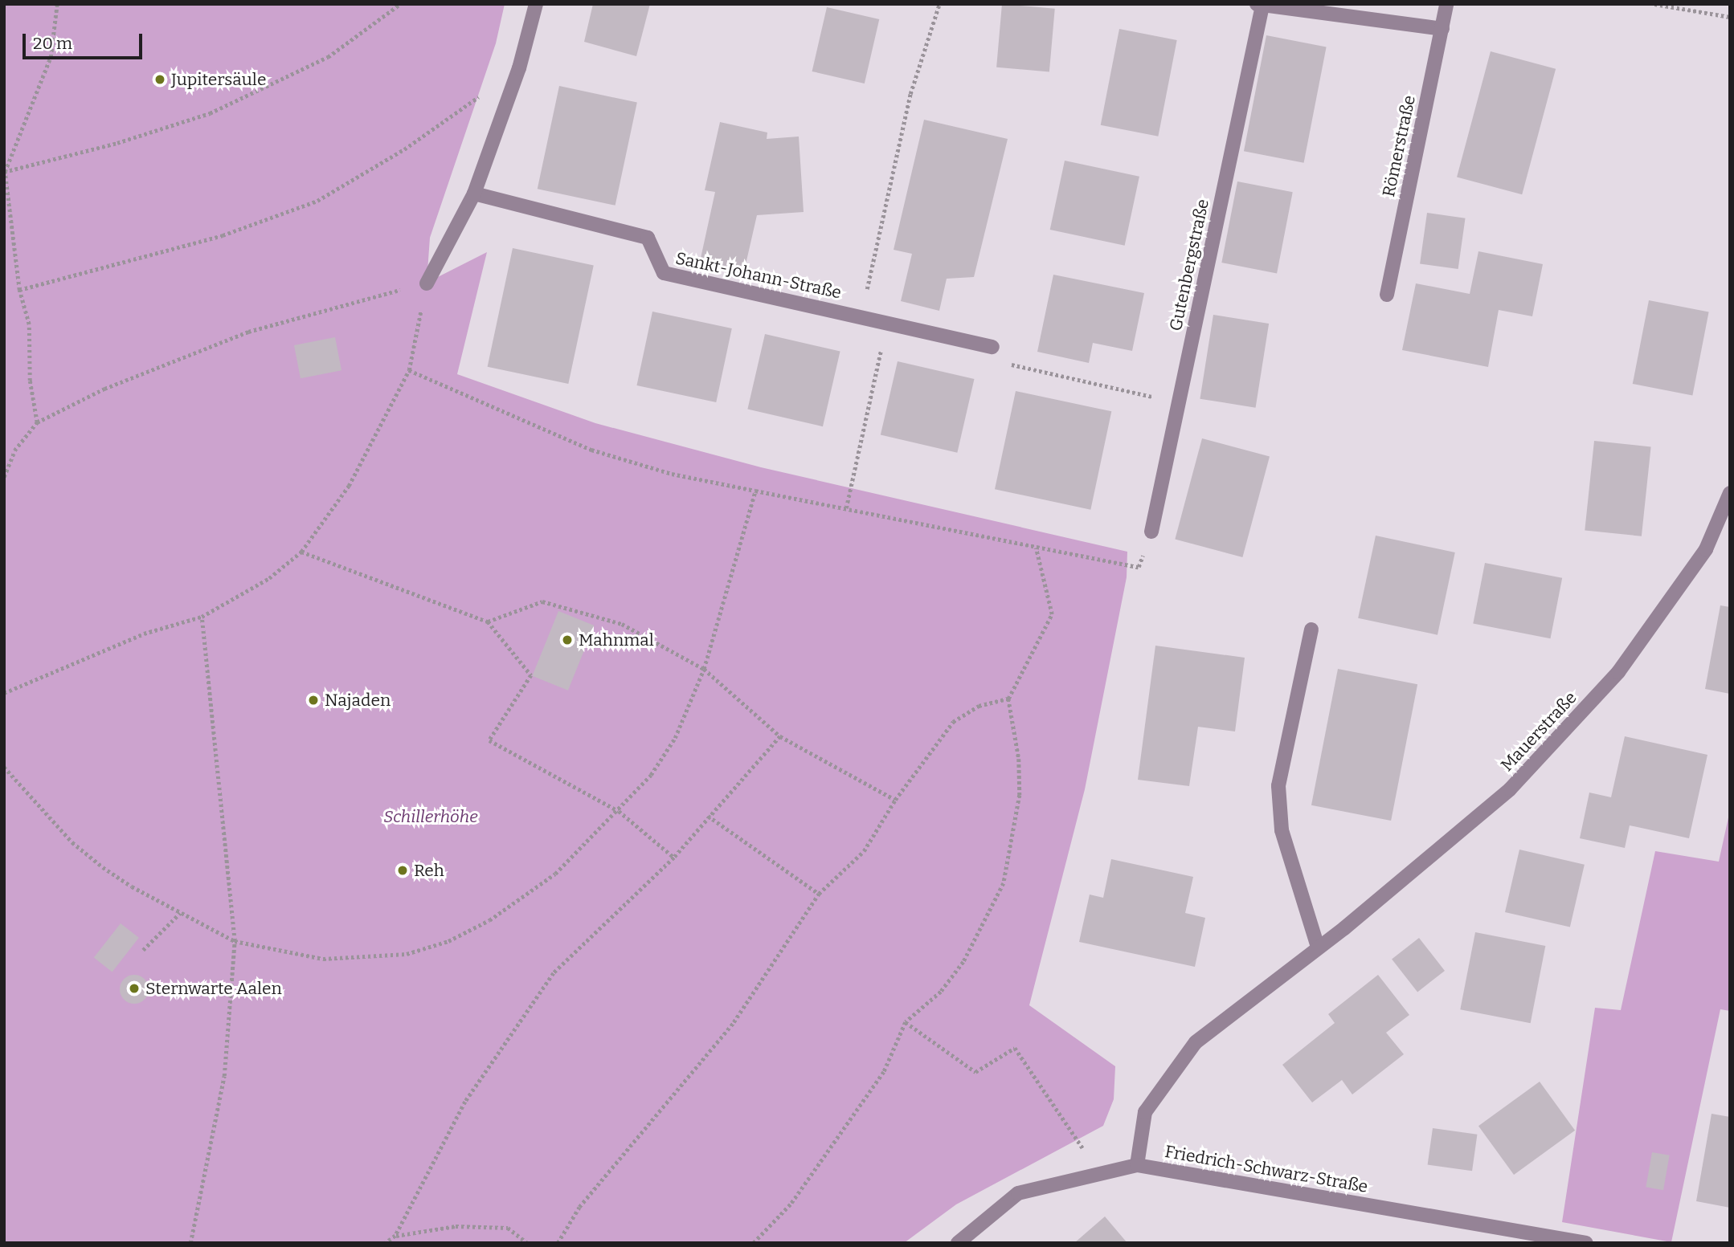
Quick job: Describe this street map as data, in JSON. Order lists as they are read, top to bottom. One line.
{"streets":{"street":["Römerstraße","Gutenbergstraße","Sankt-Johann-Straße","Mauerstraße","Friedrich-Schwarz-Straße"]},"crossings":[["Römerstraße","Gutenbergstraße"],["Mauerstraße","Friedrich-Schwarz-Straße"]],"parks":["Schillerhöhe"],"places":["Jupitersäule","Mahnmal","Najaden","Reh","Sternwarte Aalen"],"scale_bar":"20 m"}
